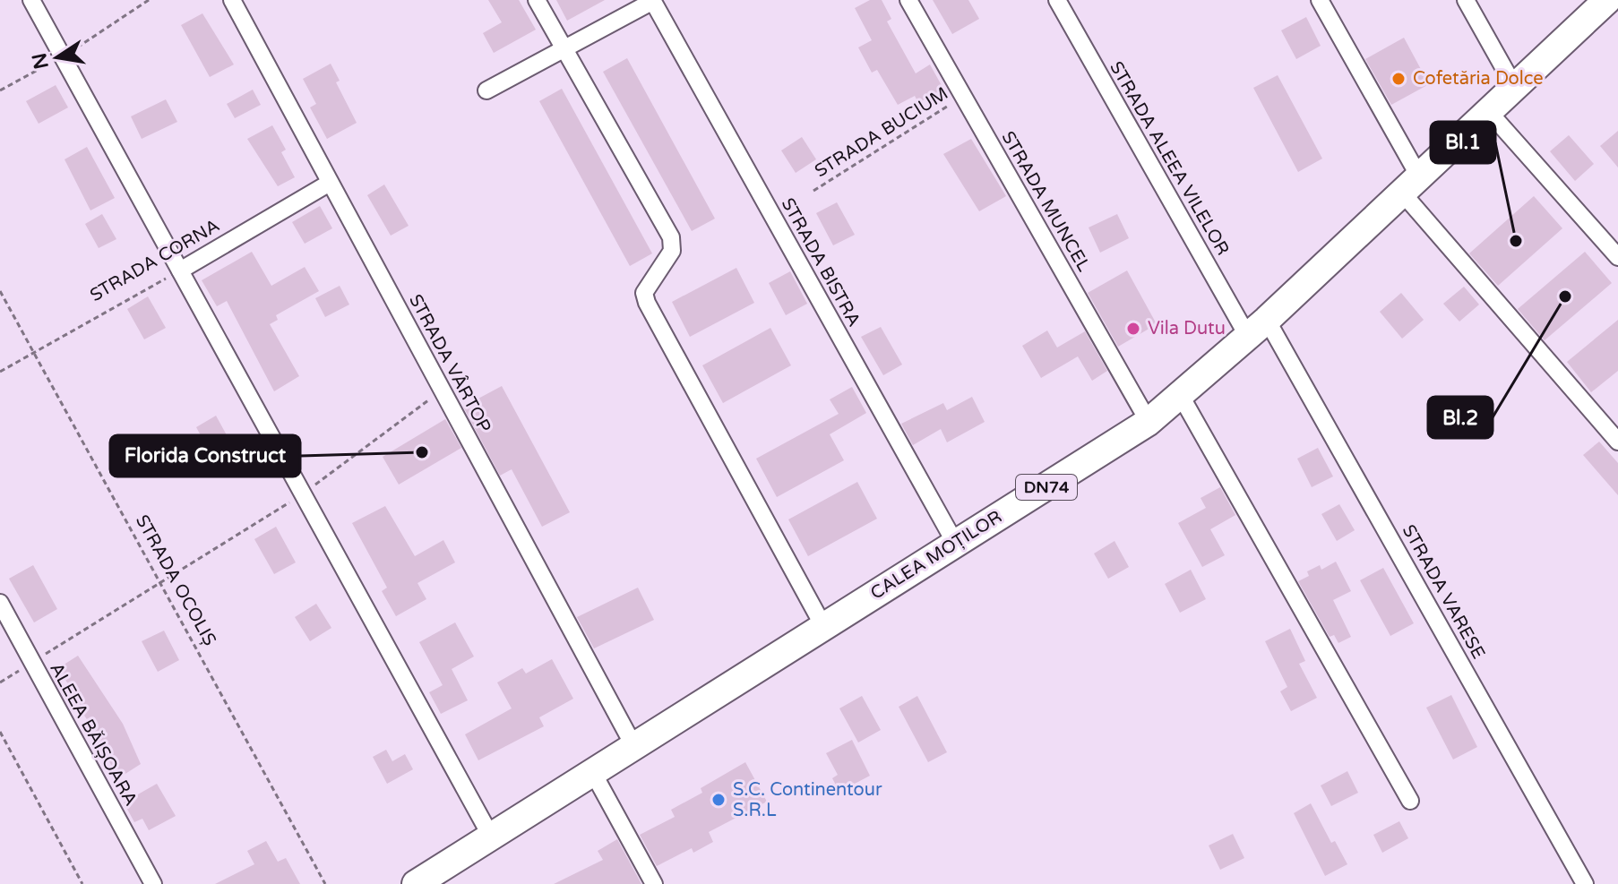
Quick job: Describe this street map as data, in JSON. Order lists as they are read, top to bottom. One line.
{"streets":{"main road":["DN74","CALEA MOȚILOR"],"street":["STRADA ALEEA VILELOR","STRADA MUNCEL","STRADA CORNA","STRADA BISTRA","STRADA VÂRTOP","STRADA VARESE","ALEEA BĂIȘOARA"],"path":["STRADA BUCIUM","STRADA OCOLIȘ"]},"crossings":[["STRADA BUCIUM","STRADA MUNCEL"],["STRADA ALEEA VILELOR","CALEA MOȚILOR"],["STRADA ALEEA VILELOR","STRADA VARESE"],["STRADA MUNCEL","CALEA MOȚILOR"],["STRADA CORNA","STRADA VÂRTOP"],["STRADA CORNA","STRADA OCOLIȘ"],["STRADA BISTRA","CALEA MOȚILOR"],["STRADA VÂRTOP","CALEA MOȚILOR"],["CALEA MOȚILOR","STRADA VARESE"]],"places":["Cofetăria Dolce","Bl.1","Bl.2","Vila Dutu","Florida Construct","S.C. Continentour S.R.L"],"north":"left"}
